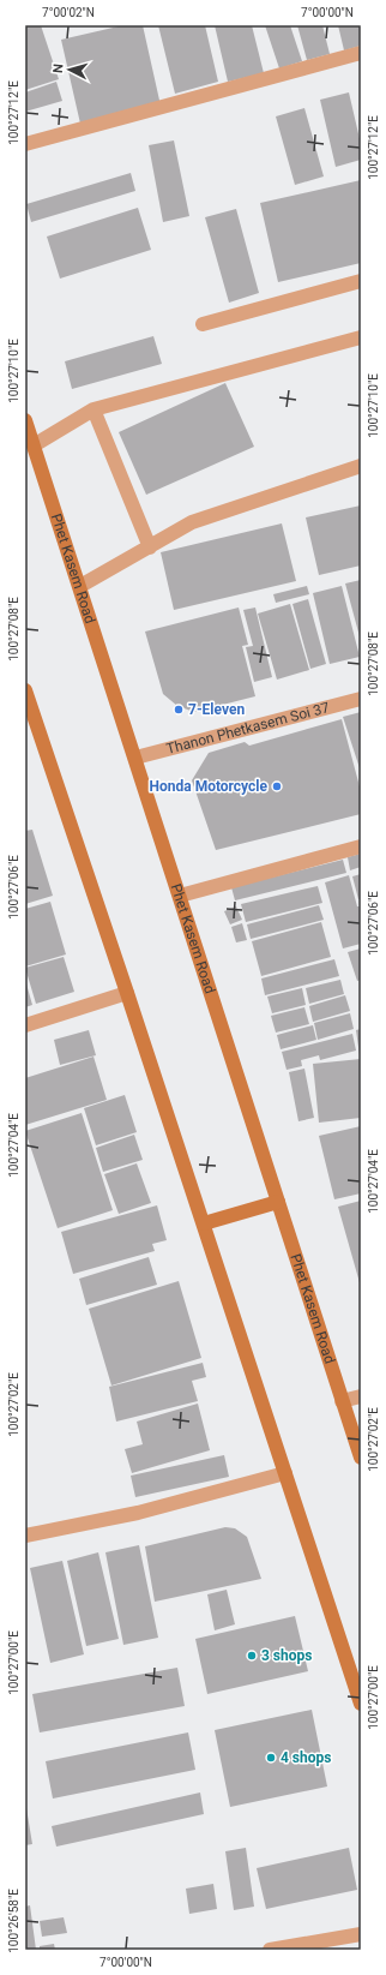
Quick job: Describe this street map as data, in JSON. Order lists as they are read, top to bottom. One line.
{"streets":{"main road":["Phet Kasem Road"],"street":["Thanon Phetkasem Soi 37"]},"crossings":[["Phet Kasem Road","Thanon Phetkasem Soi 37"]],"places":["7-Eleven","Honda Motorcycle","3 shops","4 shops"],"north":"left","coordinates":["7°00'02\"N","7°00'00\"N","100°27'12\"E","100°27'10\"E","100°27'08\"E","100°27'06\"E","100°27'04\"E","100°27'02\"E","100°27'00\"E","100°26'58\"E"]}
